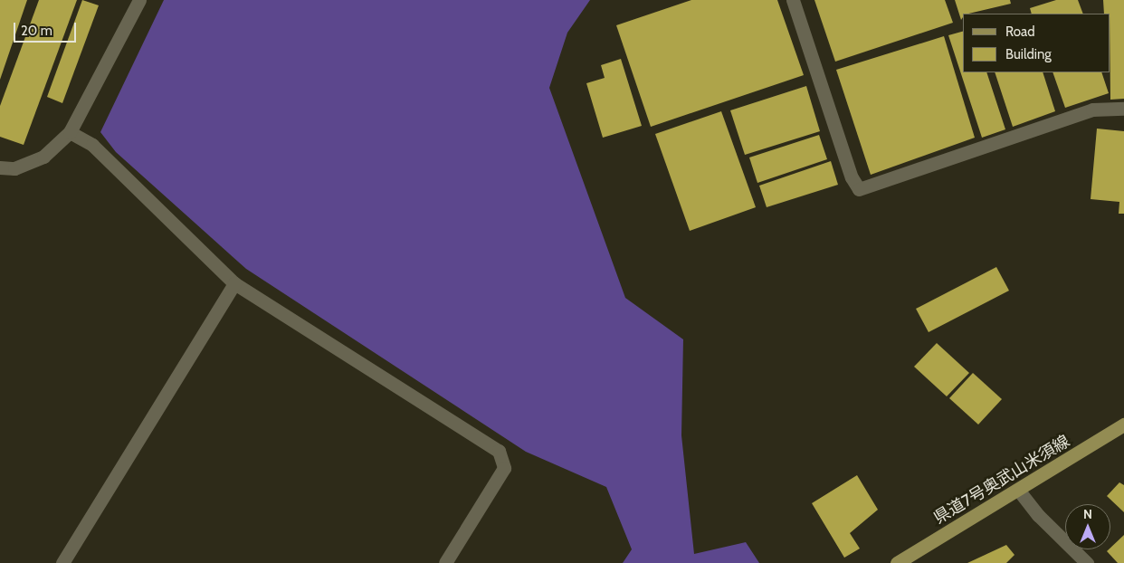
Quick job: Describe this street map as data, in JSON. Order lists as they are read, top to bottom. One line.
{"streets":{"main road":["県道7号奥武山米須線"]},"legend":["Road","Building"],"scale_bar":"20 m","north":"top"}
